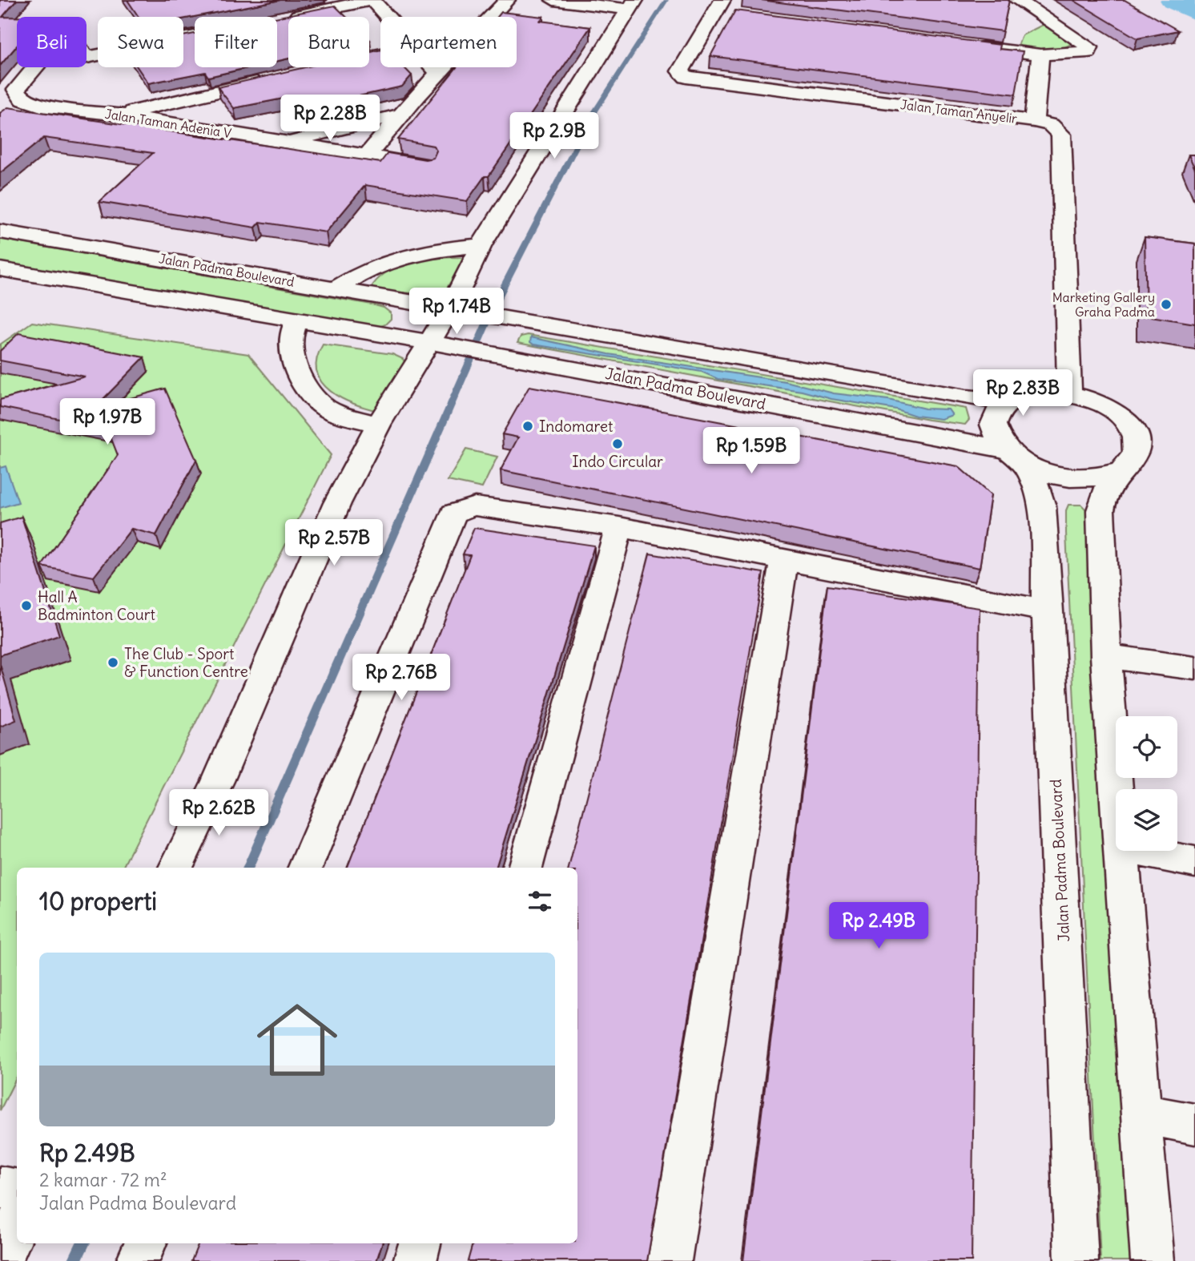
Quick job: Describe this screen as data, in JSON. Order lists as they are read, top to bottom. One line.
{"streets":{"street":["Jalan Taman Anyelir","Jalan Taman Adenia V","Jalan Padma Boulevard"]},"crossings":[["Jalan Taman Anyelir","Jalan Padma Boulevard"]],"places":["Marketing Gallery Graha Padma","Indomaret","Indo Circular","Hall A Badminton Court","The Club - Sport & Function Centre"],"page":{"chip":["Beli","Sewa","Filter","Baru","Apartemen"],"price":["Rp 2.28B","Rp 2.9B","Rp 1.74B","Rp 2.83B","Rp 1.97B","Rp 1.59B","Rp 2.57B","Rp 2.76B","Rp 2.62B","Rp 2.49B"],"heading":"10 properti","list":[{"name":"Rp 2.49B","note":"2 kamar · 72 m² · Jalan Padma Boulevard"}]}}
